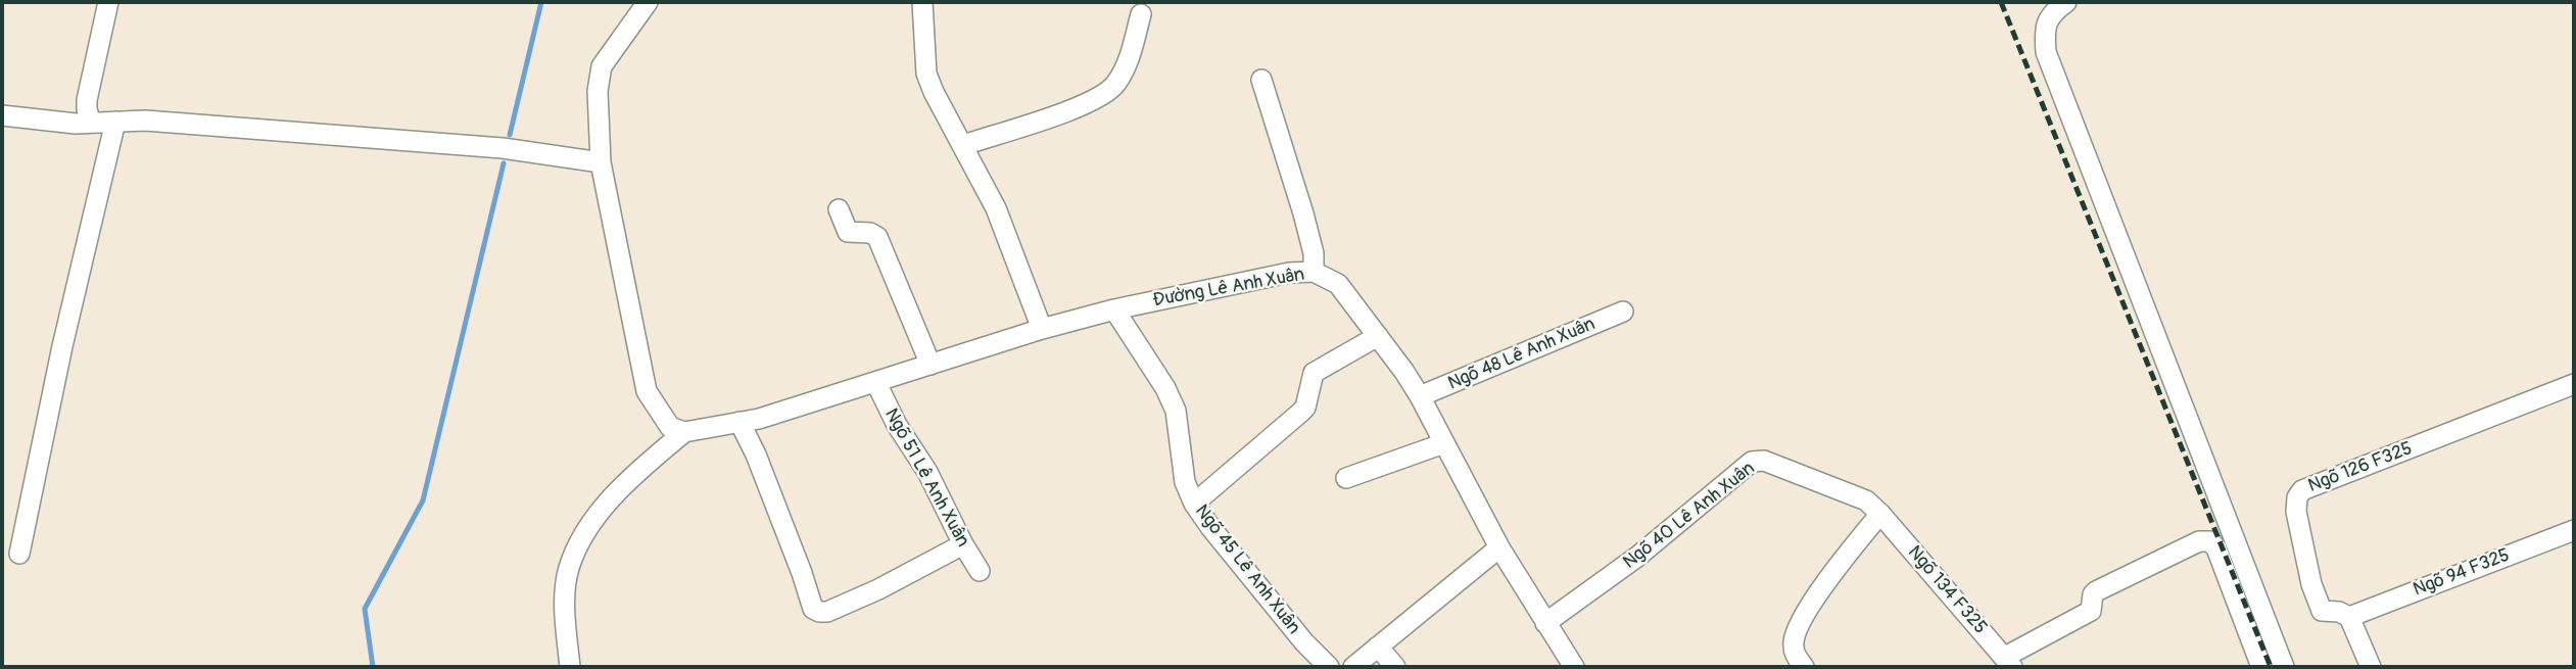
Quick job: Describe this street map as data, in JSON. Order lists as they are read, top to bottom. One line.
{"streets":{"street":["Đường Lê Anh Xuân","Ngõ 48 Lê Anh Xuân","Ngõ 126 F325","Ngõ 51 Lê Anh Xuân","Ngõ 40 Lê Anh Xuân","Ngõ 45 Lê Anh Xuân","Ngõ 94 F325","Ngõ 134 F325"]},"crossings":[["Đường Lê Anh Xuân","Ngõ 48 Lê Anh Xuân"],["Đường Lê Anh Xuân","Ngõ 51 Lê Anh Xuân"],["Đường Lê Anh Xuân","Ngõ 40 Lê Anh Xuân"],["Đường Lê Anh Xuân","Ngõ 45 Lê Anh Xuân"],["Ngõ 126 F325","Ngõ 94 F325"],["Ngõ 40 Lê Anh Xuân","Ngõ 134 F325"]]}
